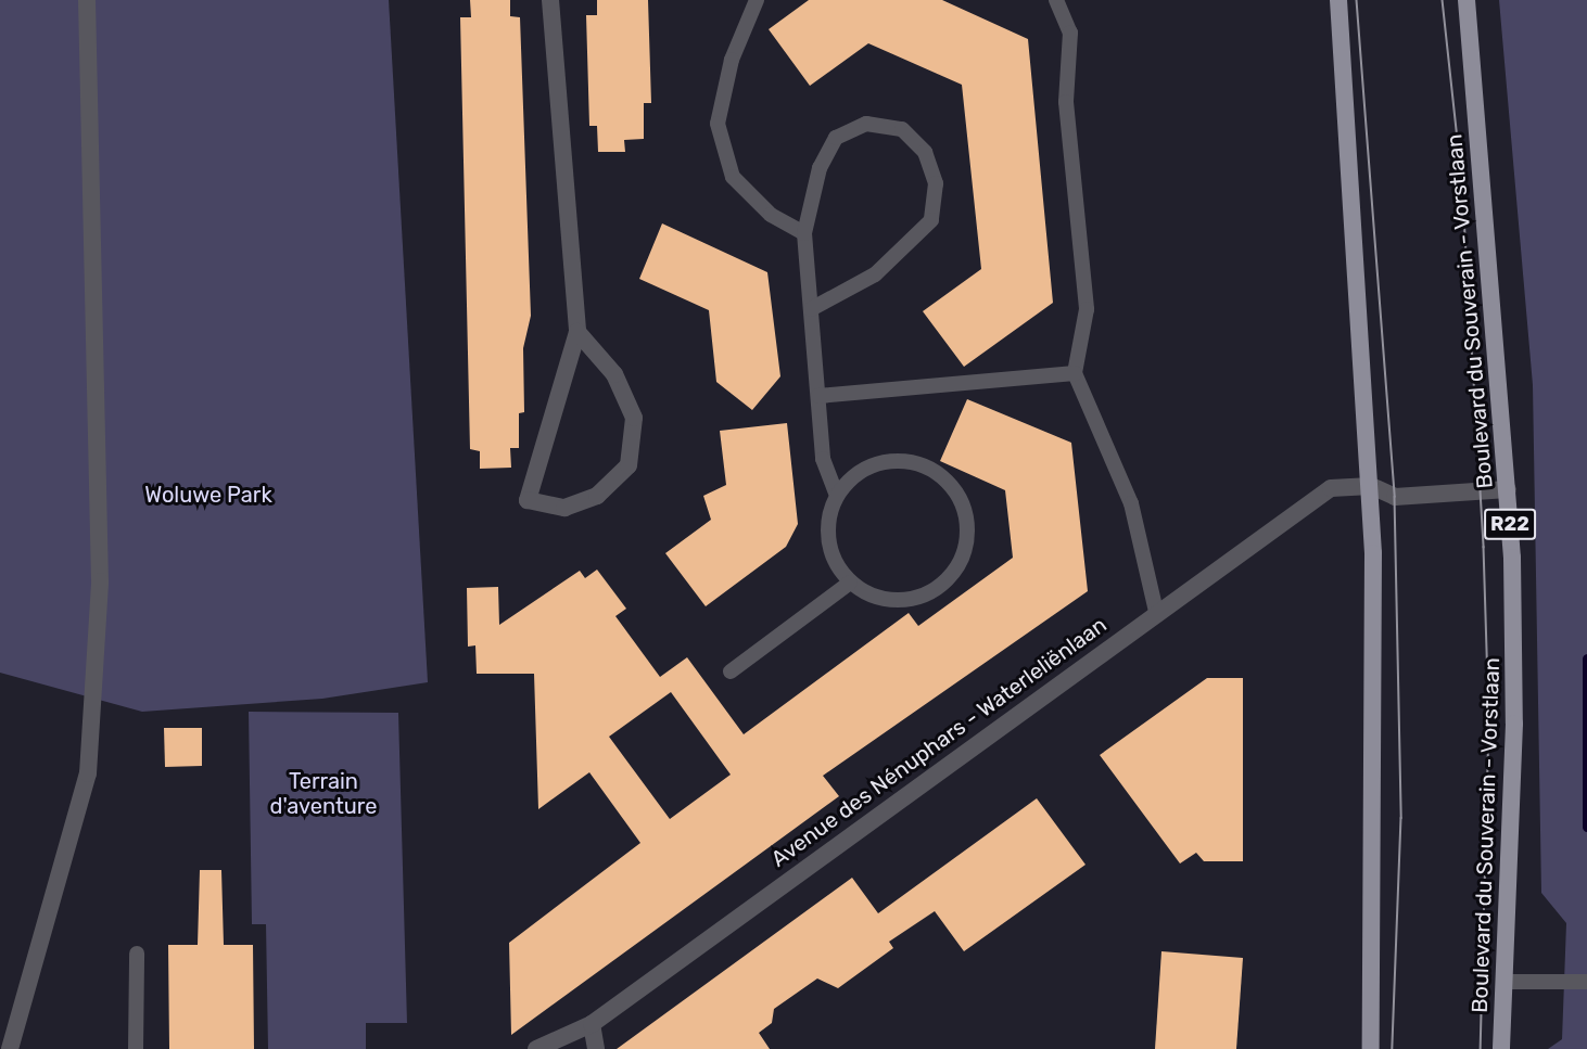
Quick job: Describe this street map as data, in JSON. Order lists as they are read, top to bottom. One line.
{"streets":{"main road":["Boulevard du Souverain - Vorstlaan","R22"],"street":["Avenue des Nénuphars - Waterleliënlaan"]},"parks":["Woluwe Park","Terrain d'aventure"]}
